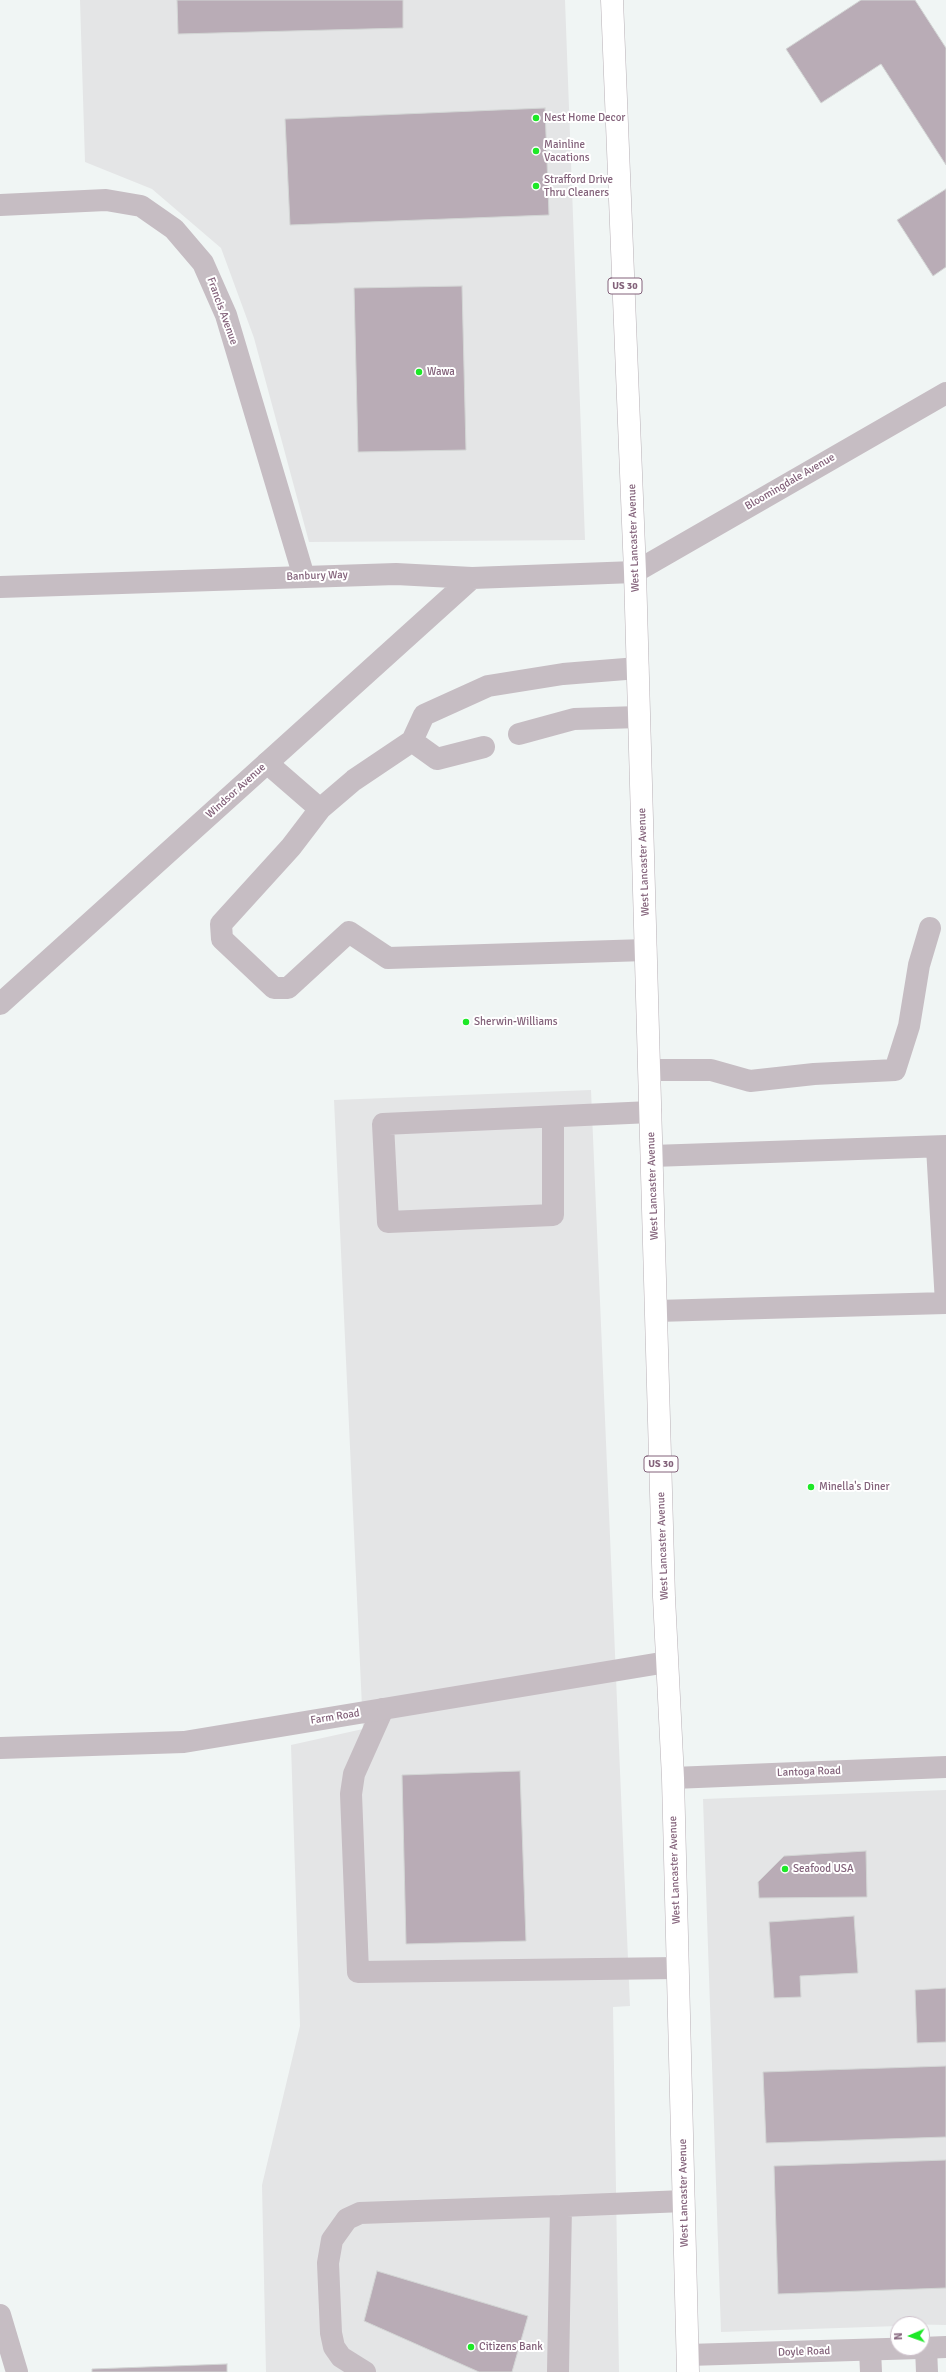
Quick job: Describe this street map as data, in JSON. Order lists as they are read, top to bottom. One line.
{"streets":{"highway":["US 30","West Lancaster Avenue"],"street":["Francis Avenue","Bloomingdale Avenue","Banbury Way","Windsor Avenue","Farm Road","Lantoga Road","Doyle Road"]},"crossings":[["Francis Avenue","Banbury Way"],["Bloomingdale Avenue","West Lancaster Avenue"],["Bloomingdale Avenue","Banbury Way"],["West Lancaster Avenue","Banbury Way"],["West Lancaster Avenue","Farm Road"],["West Lancaster Avenue","Lantoga Road"],["West Lancaster Avenue","Doyle Road"],["Banbury Way","Windsor Avenue"]],"places":["Nest Home Decor","Mainline Vacations","Strafford Drive Thru Cleaners","Wawa","Sherwin-Williams","Minella's Diner","Seafood USA","Citizens Bank"],"north":"left"}
